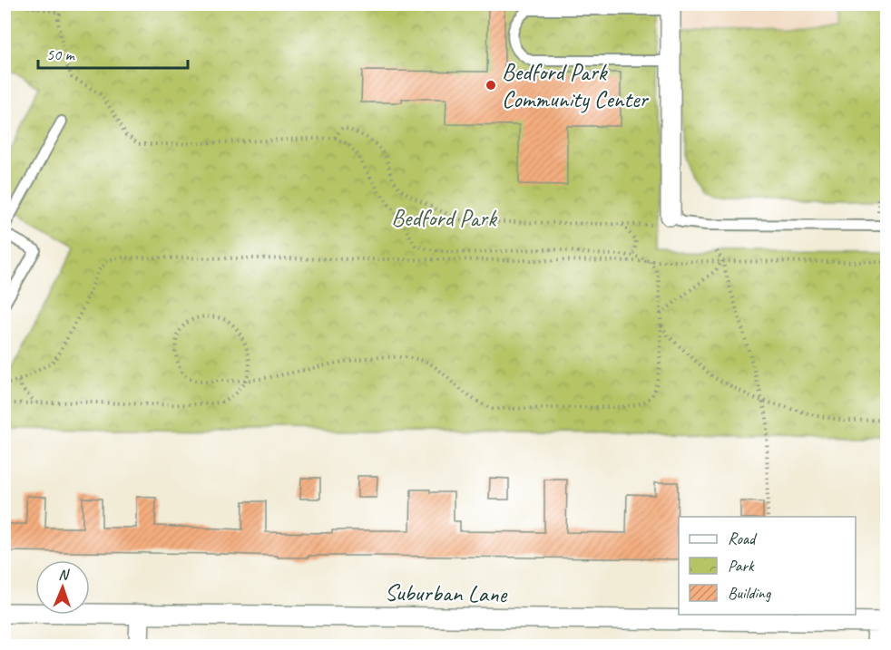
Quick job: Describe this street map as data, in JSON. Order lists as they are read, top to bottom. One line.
{"streets":{"street":["Suburban Lane"]},"parks":["Bedford Park"],"places":["Bedford Park Community Center"],"legend":["Road","Park","Building"],"scale_bar":"50 m","north":"top"}
